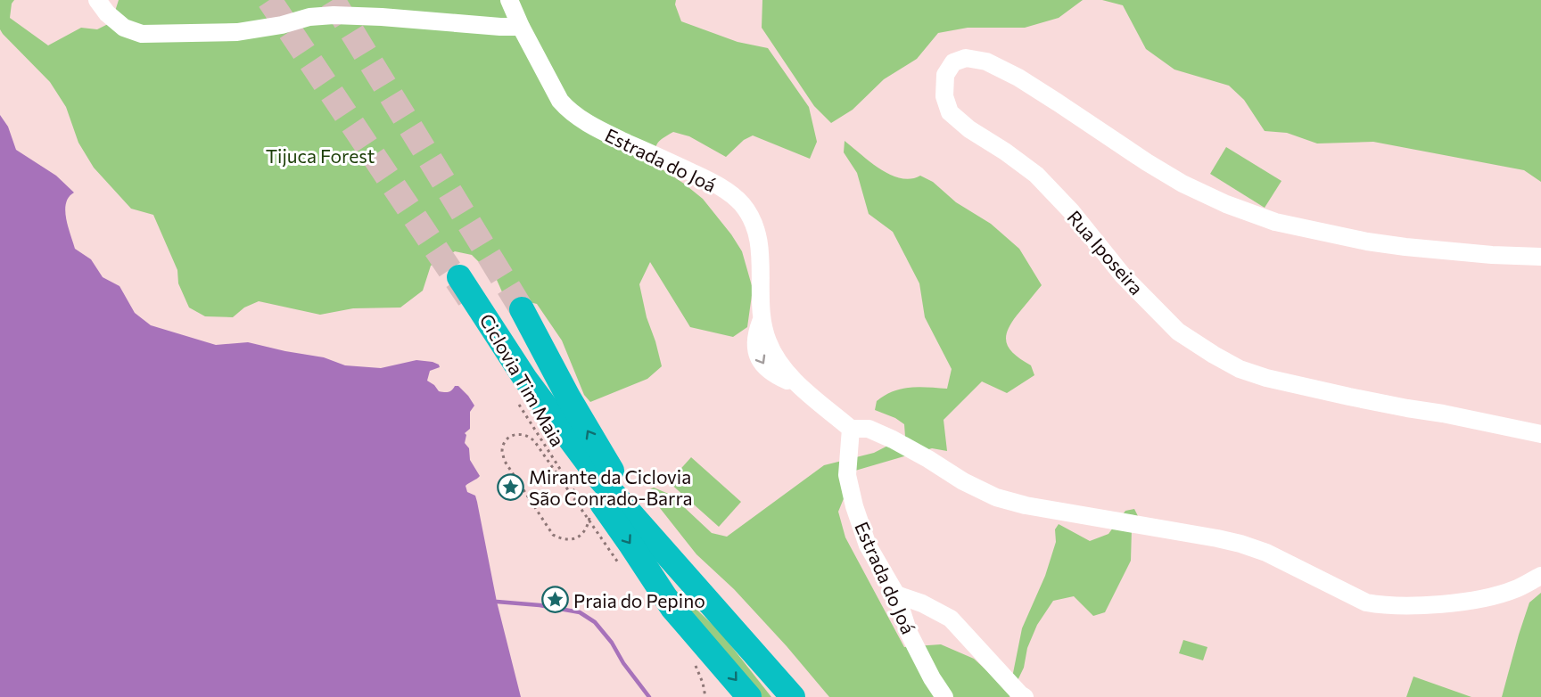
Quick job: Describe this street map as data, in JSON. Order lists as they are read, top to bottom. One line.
{"streets":{"street":["Estrada do Joá","Rua Iposeira"],"path":["Ciclovia Tim Maia"]},"parks":["Tijuca Forest"],"places":{"place":["Mirante da Ciclovia São Conrado-Barra","Praia do Pepino"]}}
